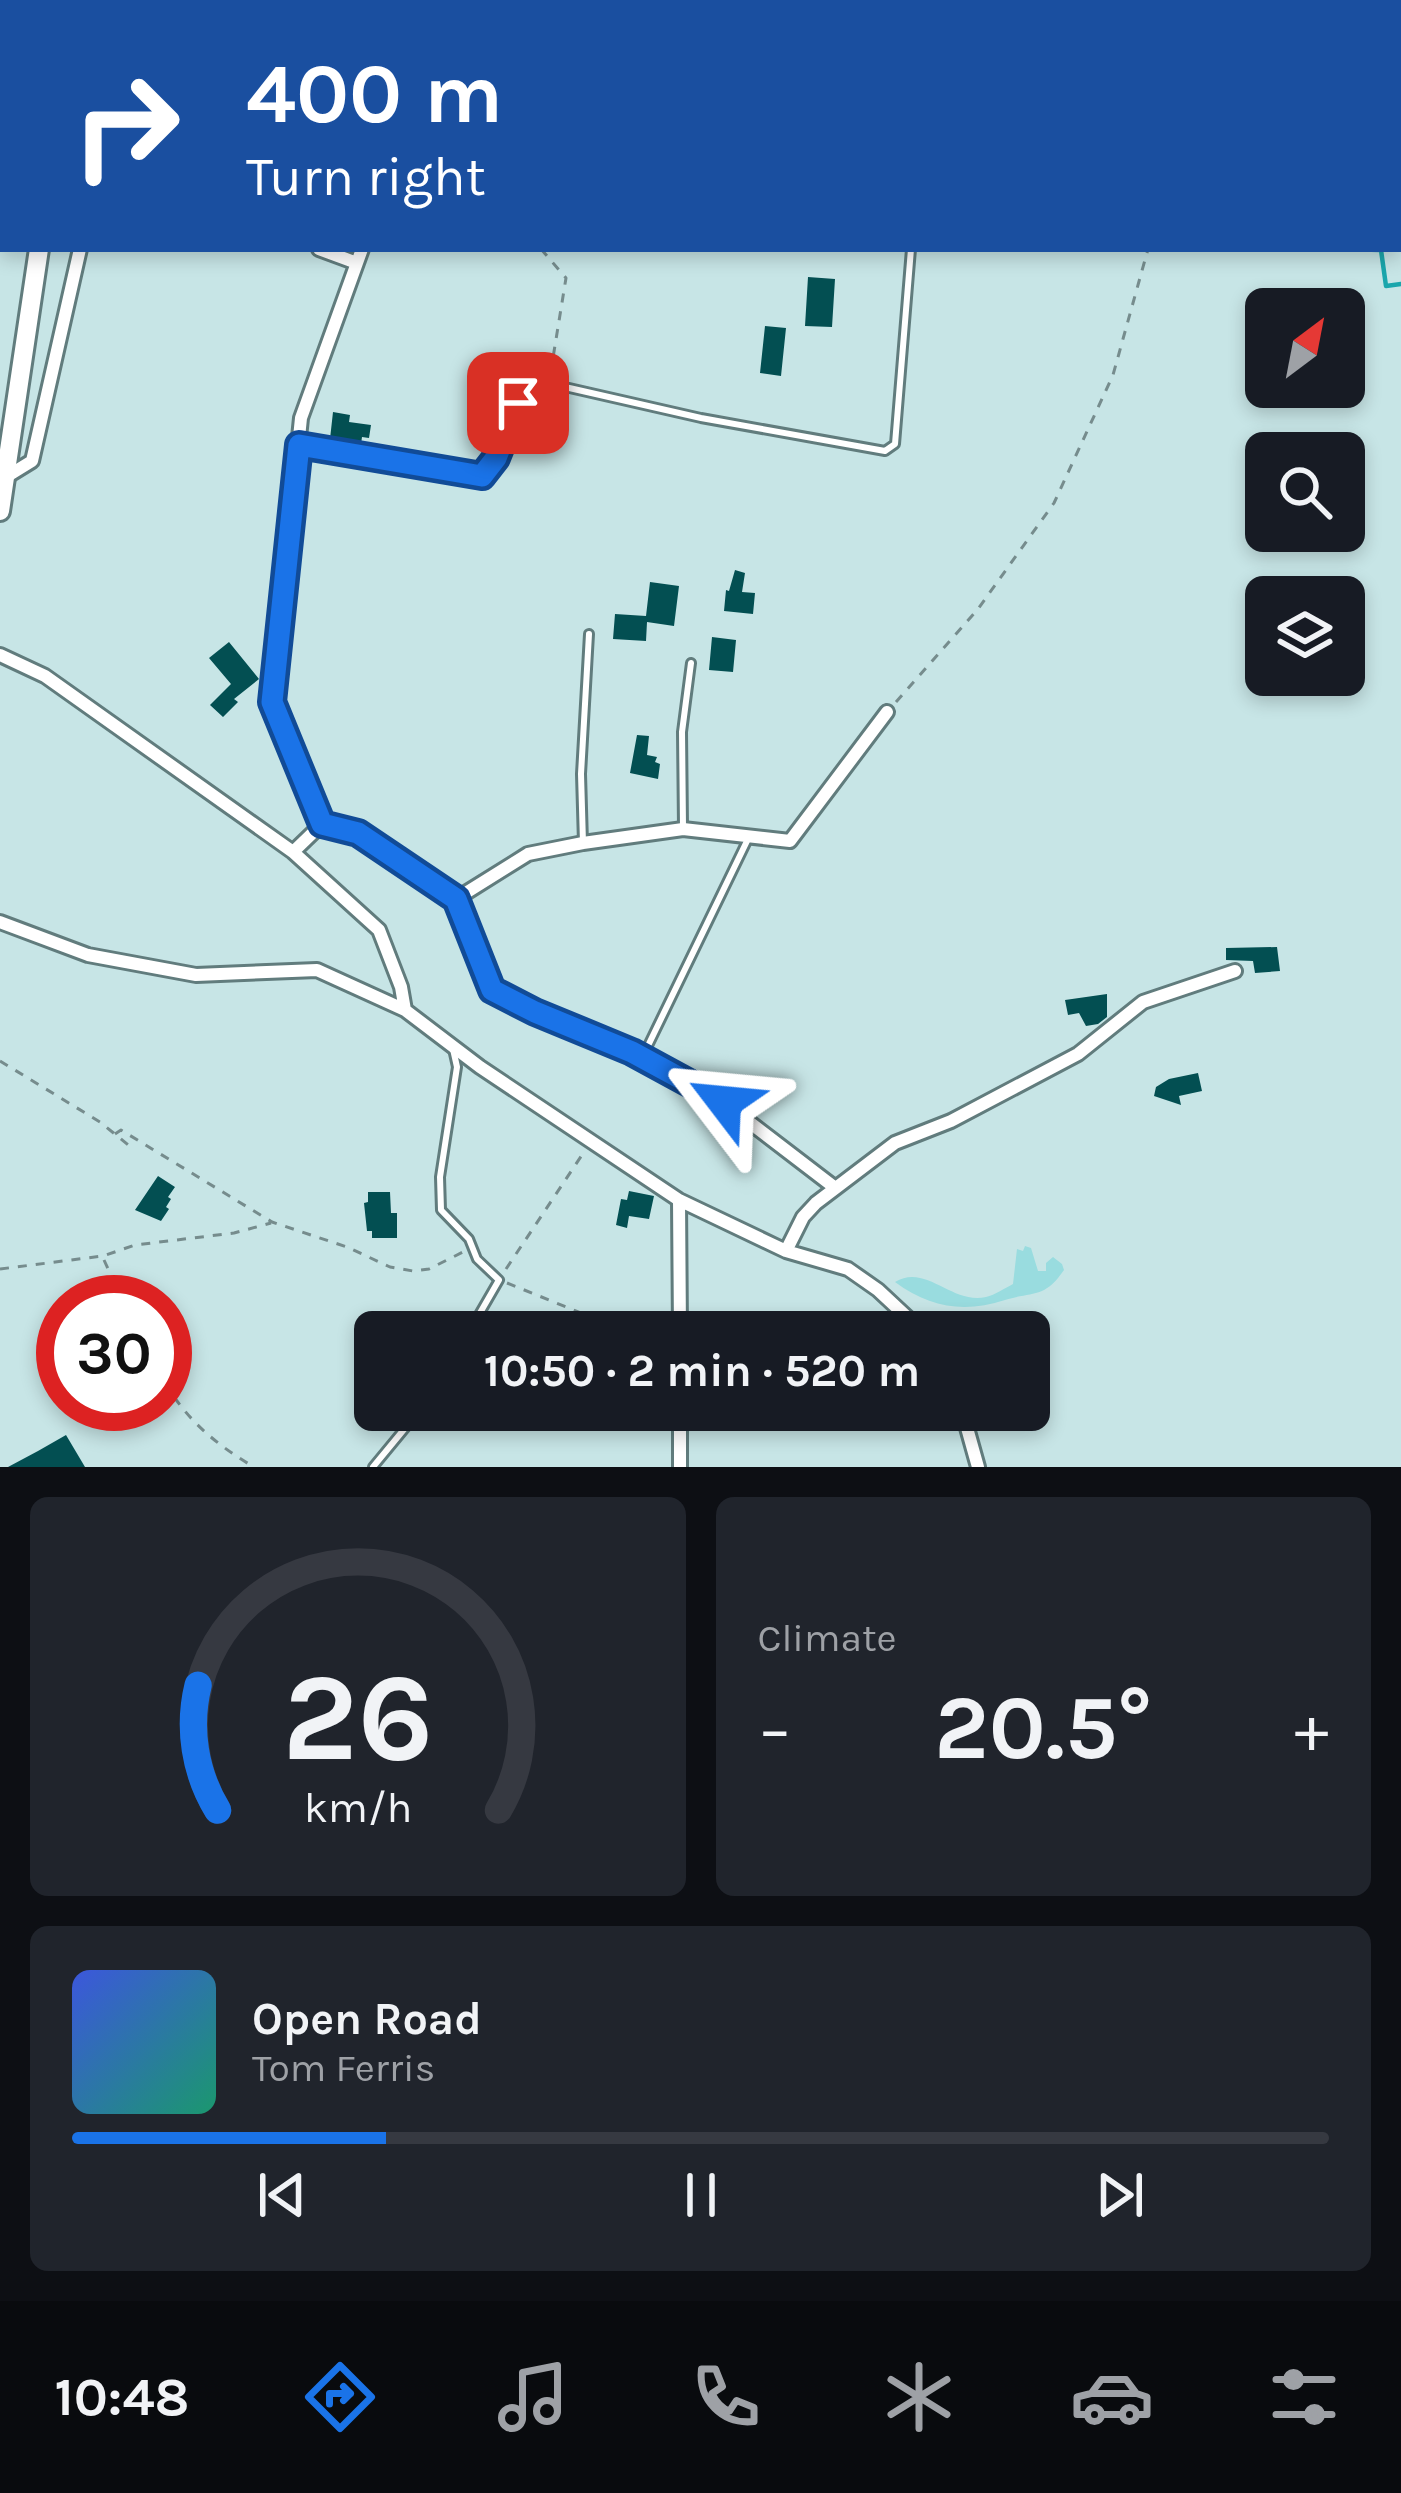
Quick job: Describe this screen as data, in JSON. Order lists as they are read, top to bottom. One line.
{"north":"top right","page":{"turn":["400 m","Turn right"],"limit":"30","trip":"10:50 · 2 min · 520 m","tile":"Climate","heat":["−","20.5°","+"],"song":["Open Road","Tom Ferris"],"tabs":"10:48","gauge":["26","km/h"]}}
